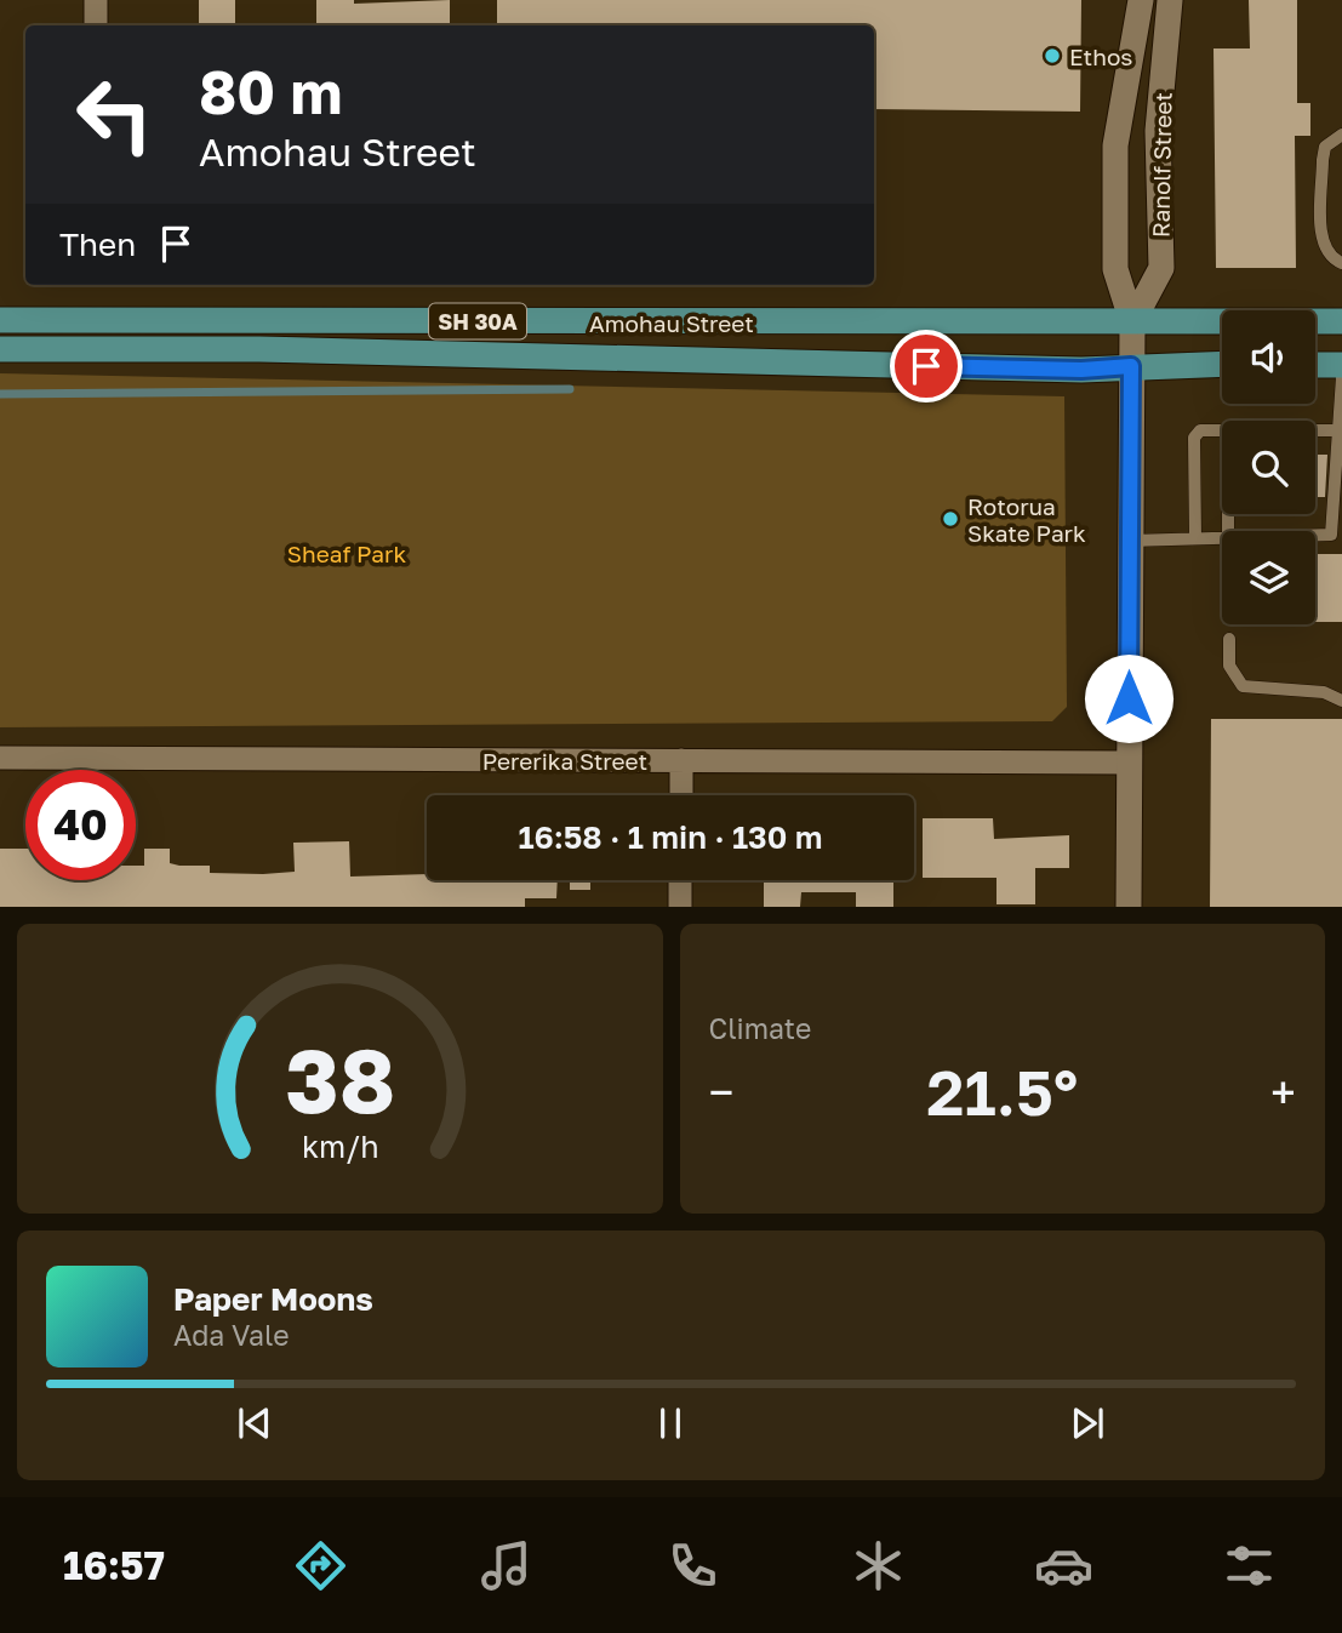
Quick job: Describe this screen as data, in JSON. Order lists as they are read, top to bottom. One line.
{"streets":{"main road":["Ranolf Street","SH 30A","Amohau Street"],"street":["Pererika Street"]},"crossings":[["Ranolf Street","Amohau Street"],["Ranolf Street","Pererika Street"]],"parks":["Sheaf Park"],"places":["Ethos","Rotorua Skate Park"],"page":{"turn":["80 m","Amohau Street"],"then":"Then","limit":"40","trip":"16:58 · 1 min · 130 m","tile":"Climate","heat":["−","21.5°","+"],"song":["Paper Moons","Ada Vale"],"tabs":"16:57","gauge":["38","km/h"]}}
